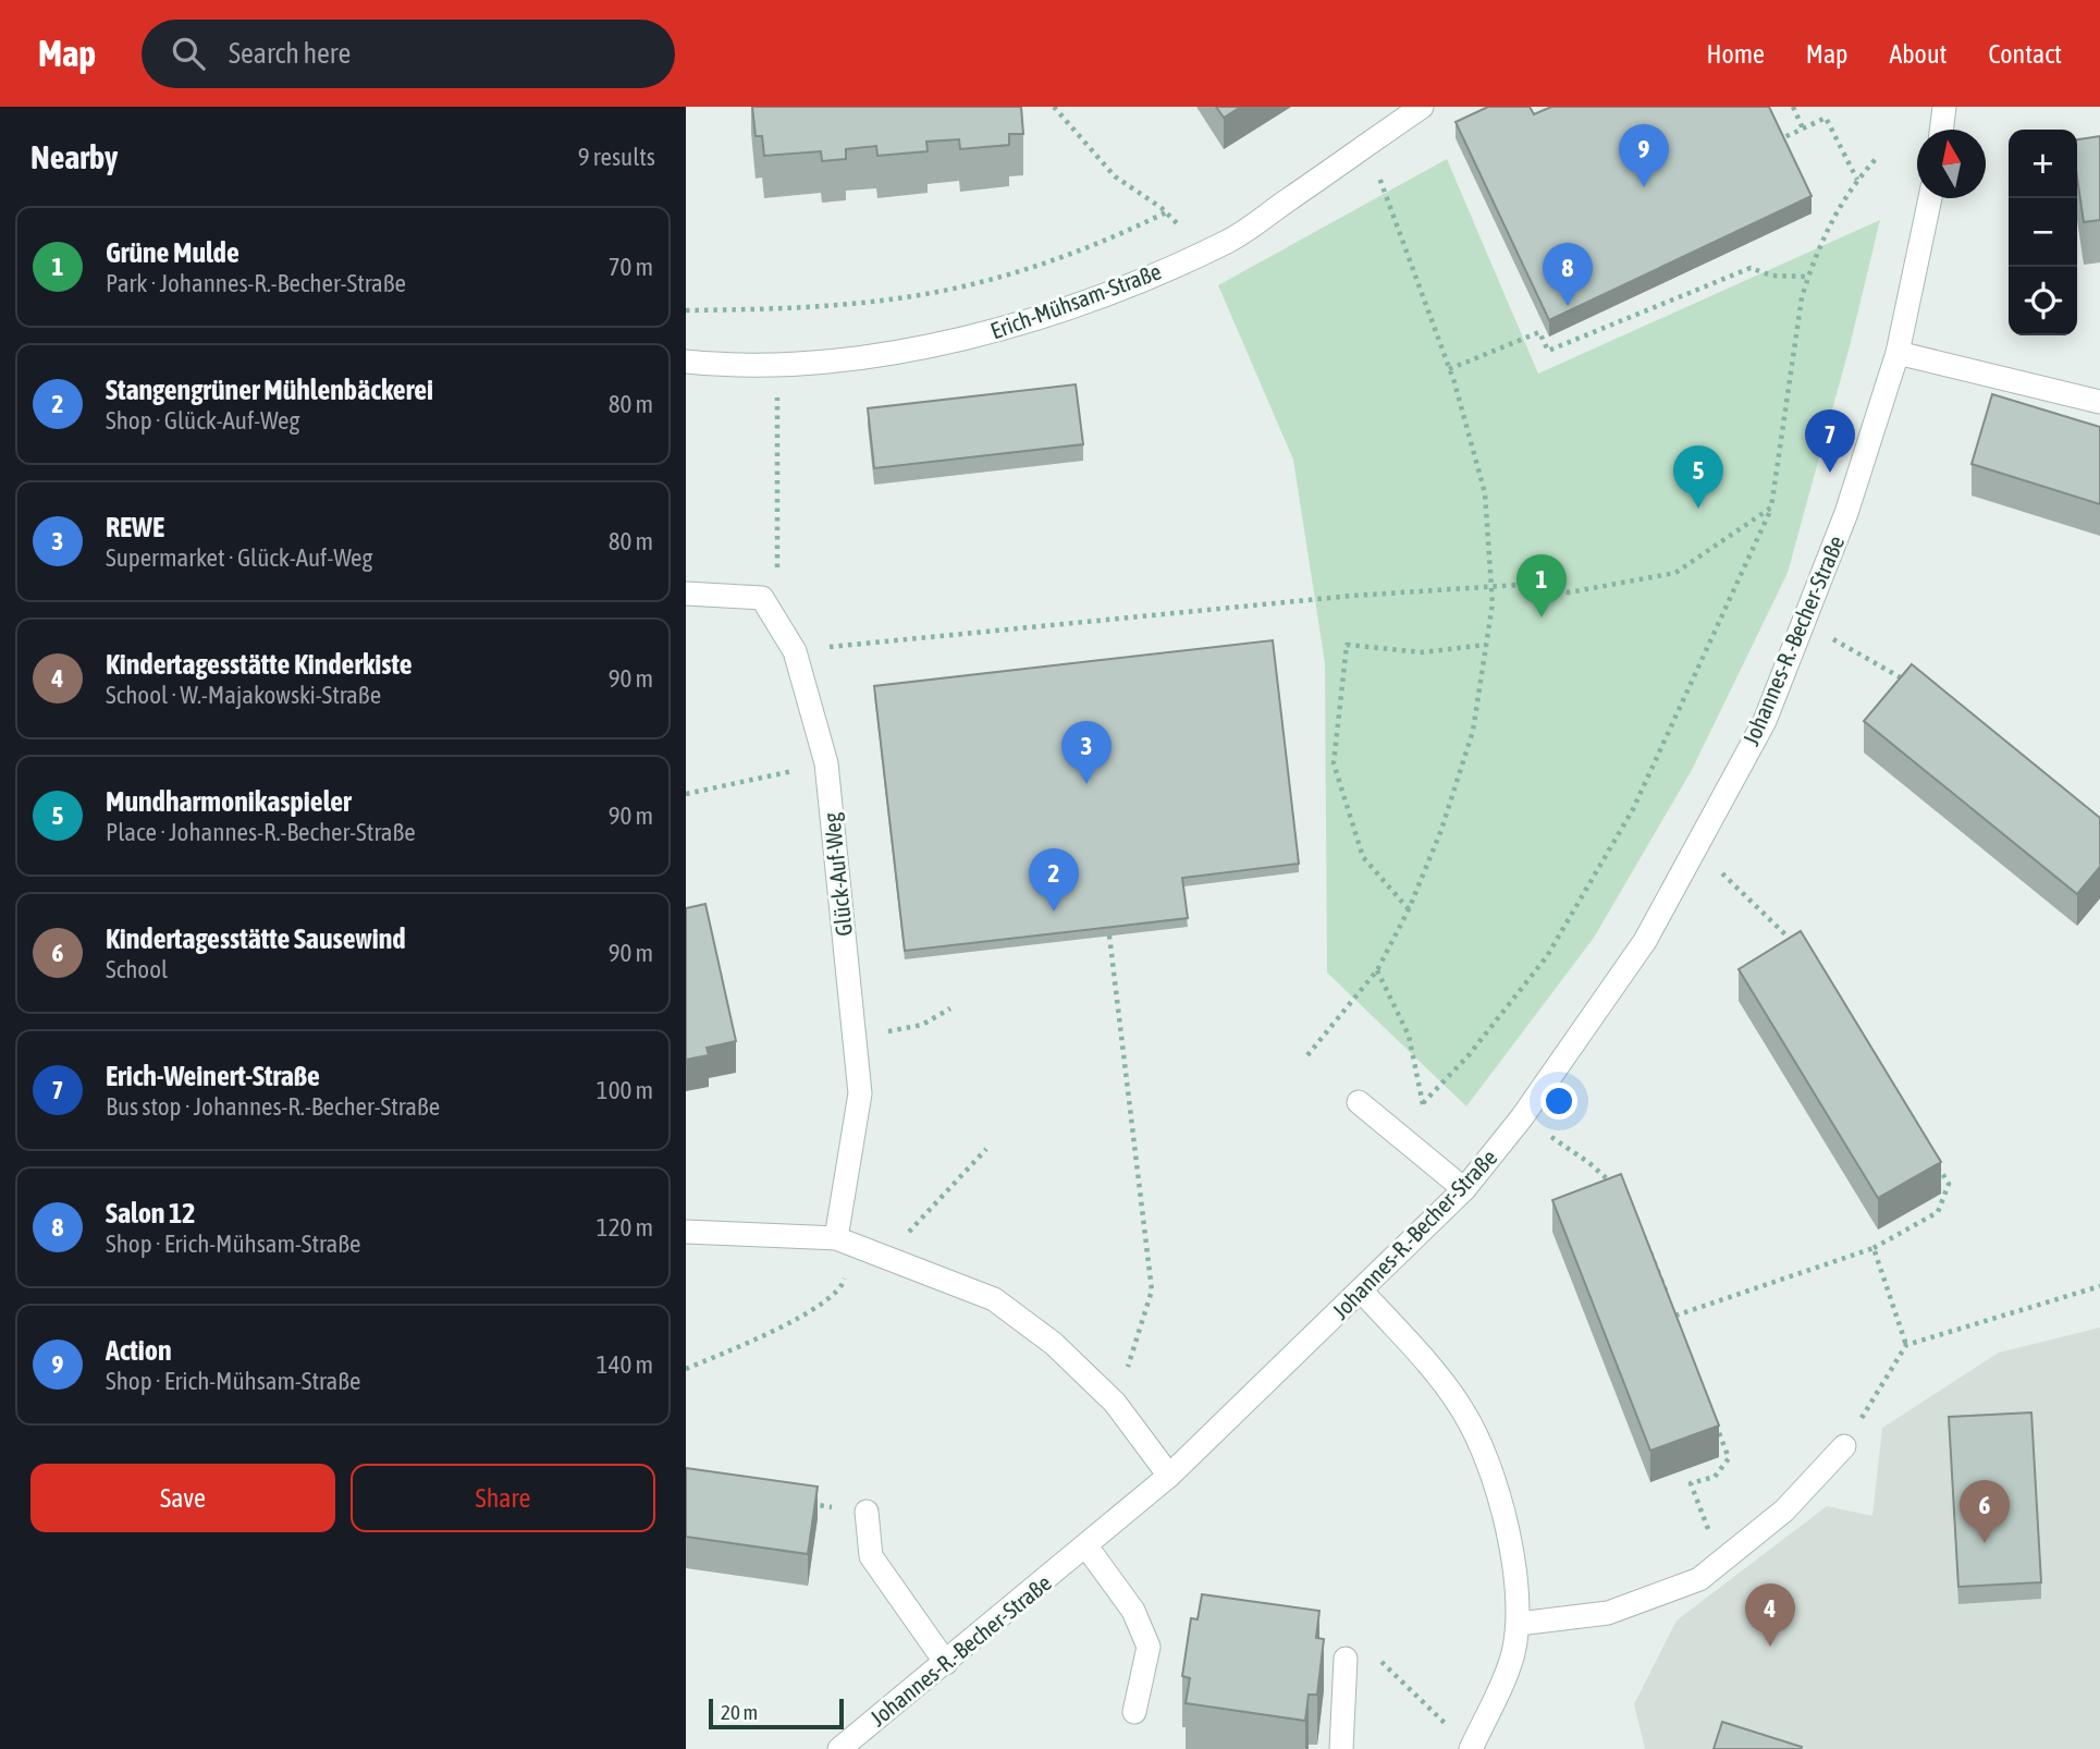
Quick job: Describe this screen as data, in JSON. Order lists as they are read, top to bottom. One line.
{"streets":{"street":["Erich-Mühsam-Straße","Johannes-R.-Becher-Straße","Glück-Auf-Weg"]},"scale_bar":"20 m","north":"top","page":{"header":"Map","search":"Search here","nav":["Home","Map","About","Contact"],"heading":["Nearby","9 results"],"pins":["9","8","7","5","1","3","2","6","4"],"map_buttons":["+","−"],"list":[{"mark":"1","name":"Grüne Mulde","note":"Park · Johannes-R.-Becher-Straße","value":"70 m"},{"mark":"2","name":"Stangengrüner Mühlenbäckerei","note":"Shop · Glück-Auf-Weg","value":"80 m"},{"mark":"3","name":"REWE","note":"Supermarket · Glück-Auf-Weg","value":"80 m"},{"mark":"4","name":"Kindertagesstätte Kinderkiste","note":"School · W.-Majakowski-Straße","value":"90 m"},{"mark":"5","name":"Mundharmonikaspieler","note":"Place · Johannes-R.-Becher-Straße","value":"90 m"},{"mark":"6","name":"Kindertagesstätte Sausewind","note":"School","value":"90 m"},{"mark":"7","name":"Erich-Weinert-Straße","note":"Bus stop · Johannes-R.-Becher-Straße","value":"100 m"},{"mark":"8","name":"Salon 12","note":"Shop · Erich-Mühsam-Straße","value":"120 m"},{"mark":"9","name":"Action","note":"Shop · Erich-Mühsam-Straße","value":"140 m"}],"buttons":["Save","Share"],"scale":"20 m"}}
